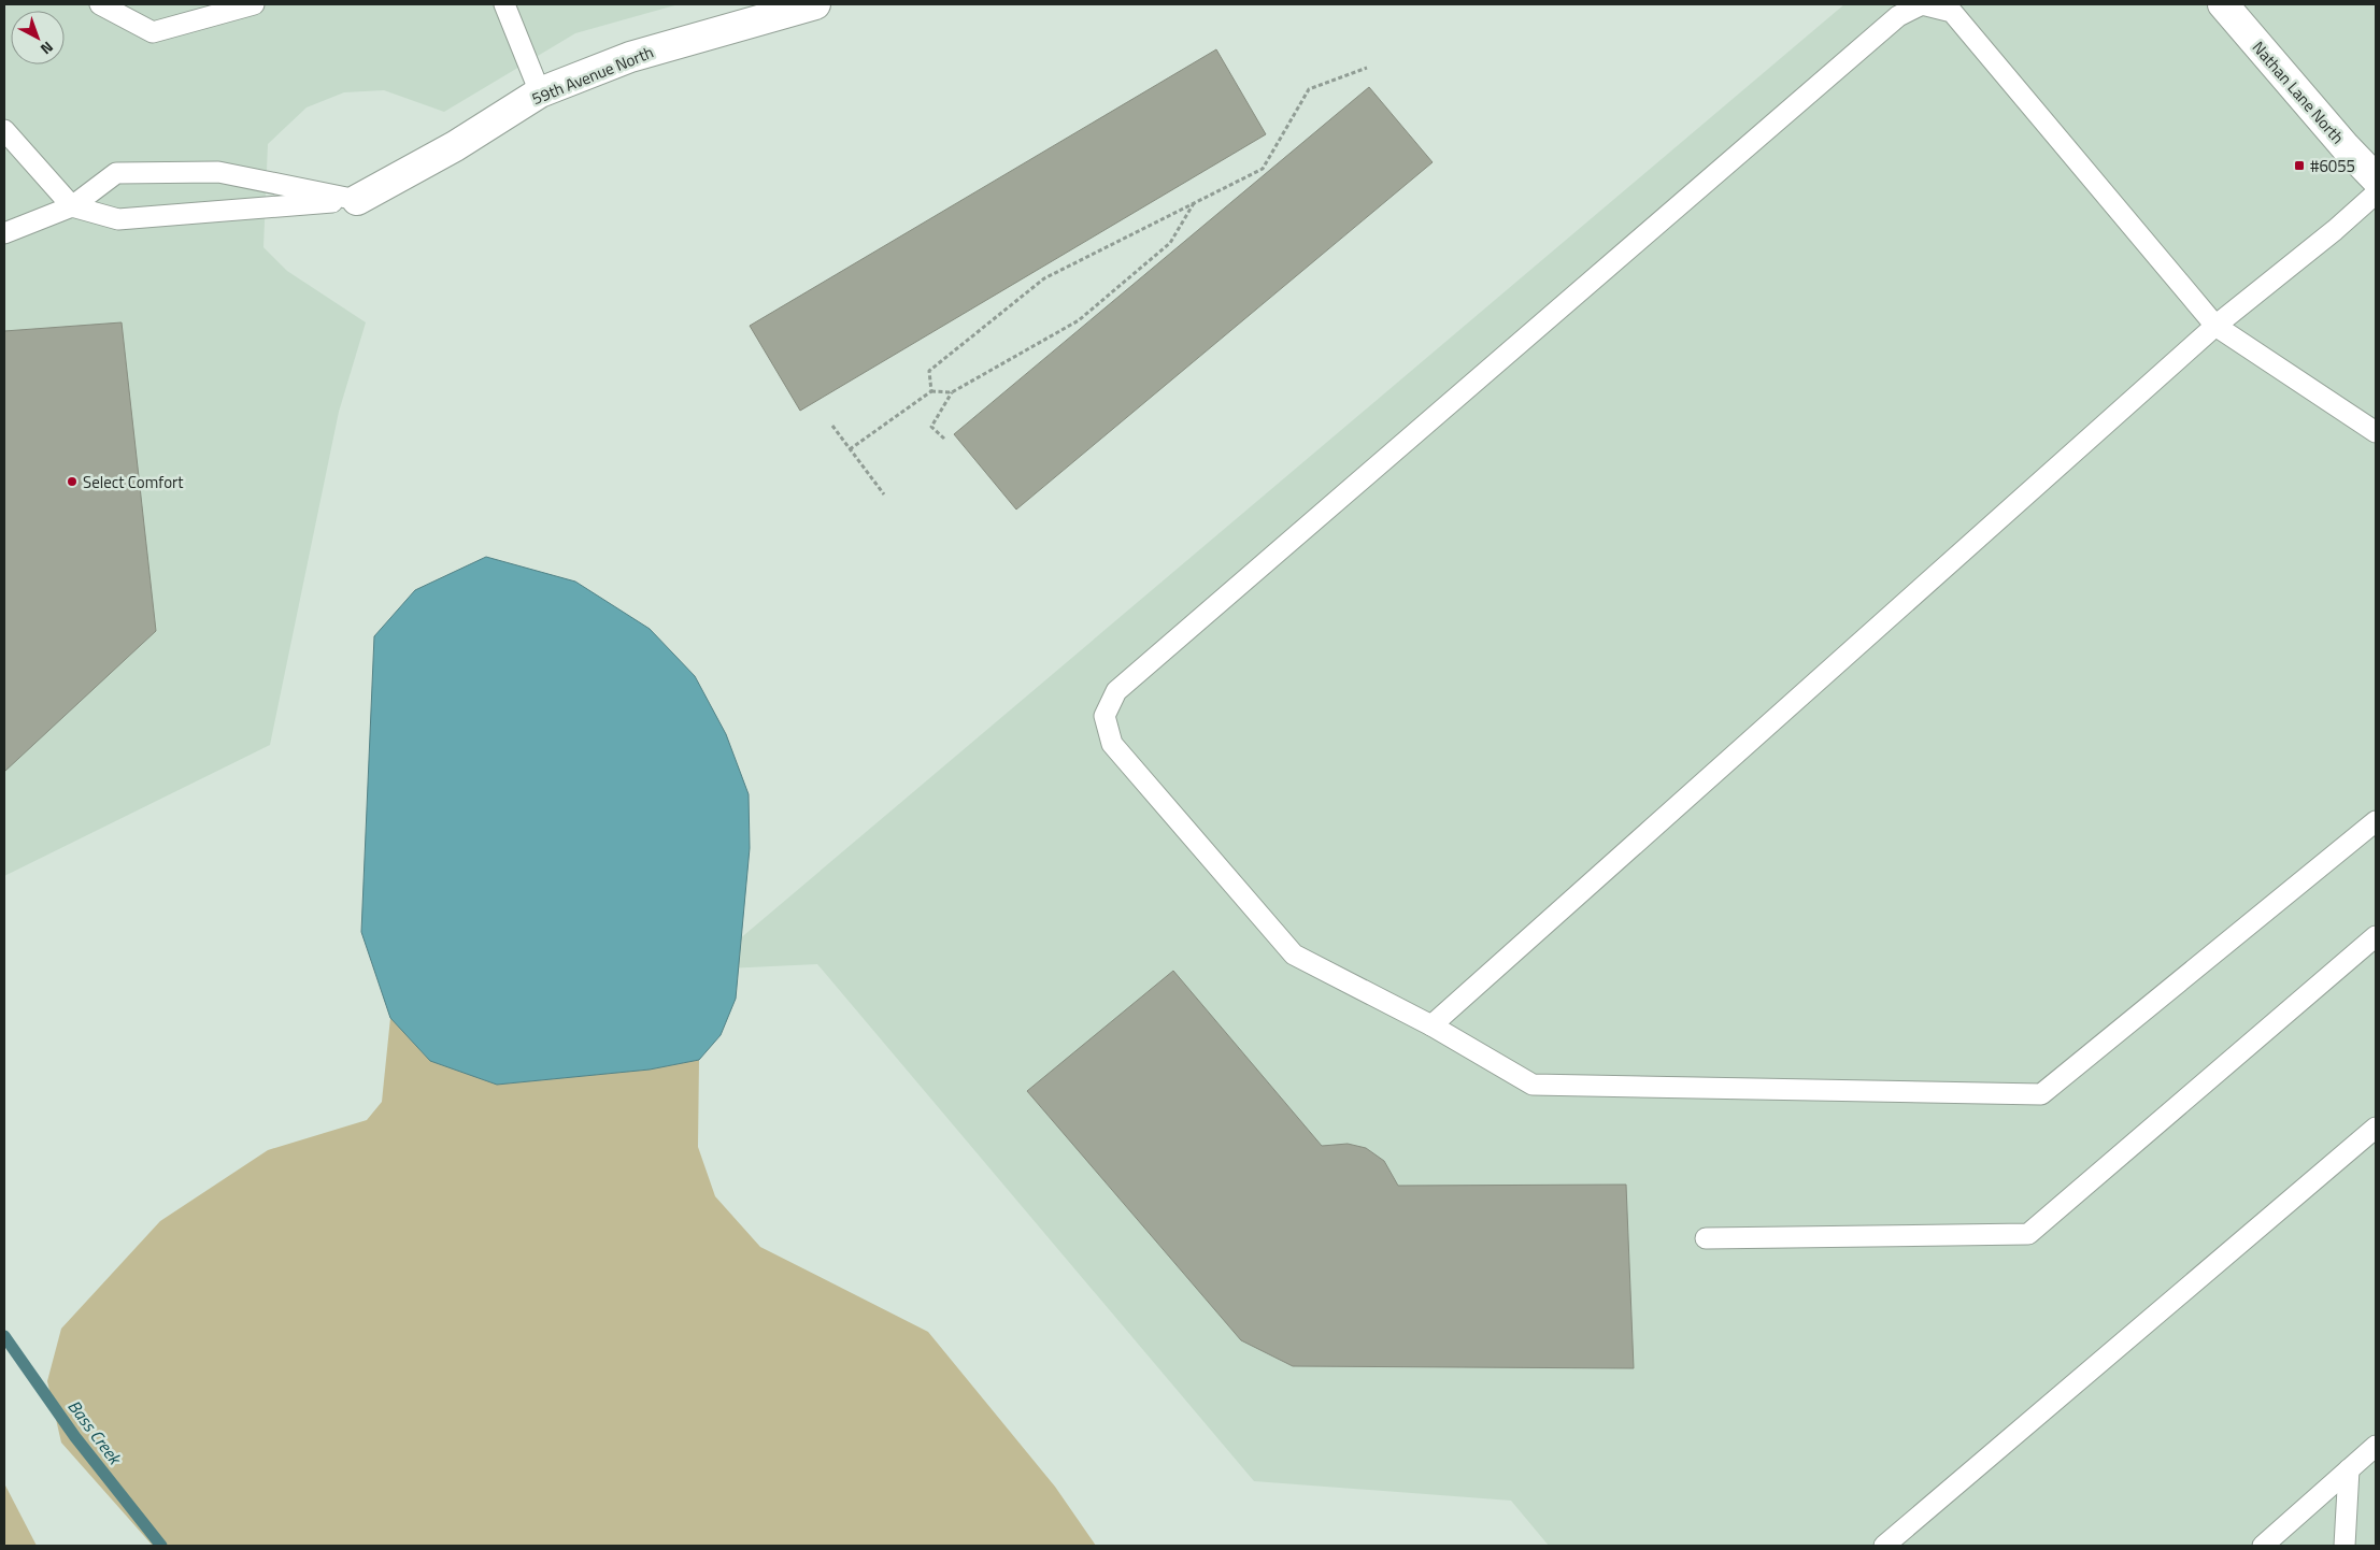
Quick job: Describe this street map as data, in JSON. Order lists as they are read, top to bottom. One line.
{"streets":{"street":["59th Avenue North","Nathan Lane North"]},"water":["Bass Creek"],"places":{"transit":["#6055"],"other":["Select Comfort"]},"north":"bottom right"}
